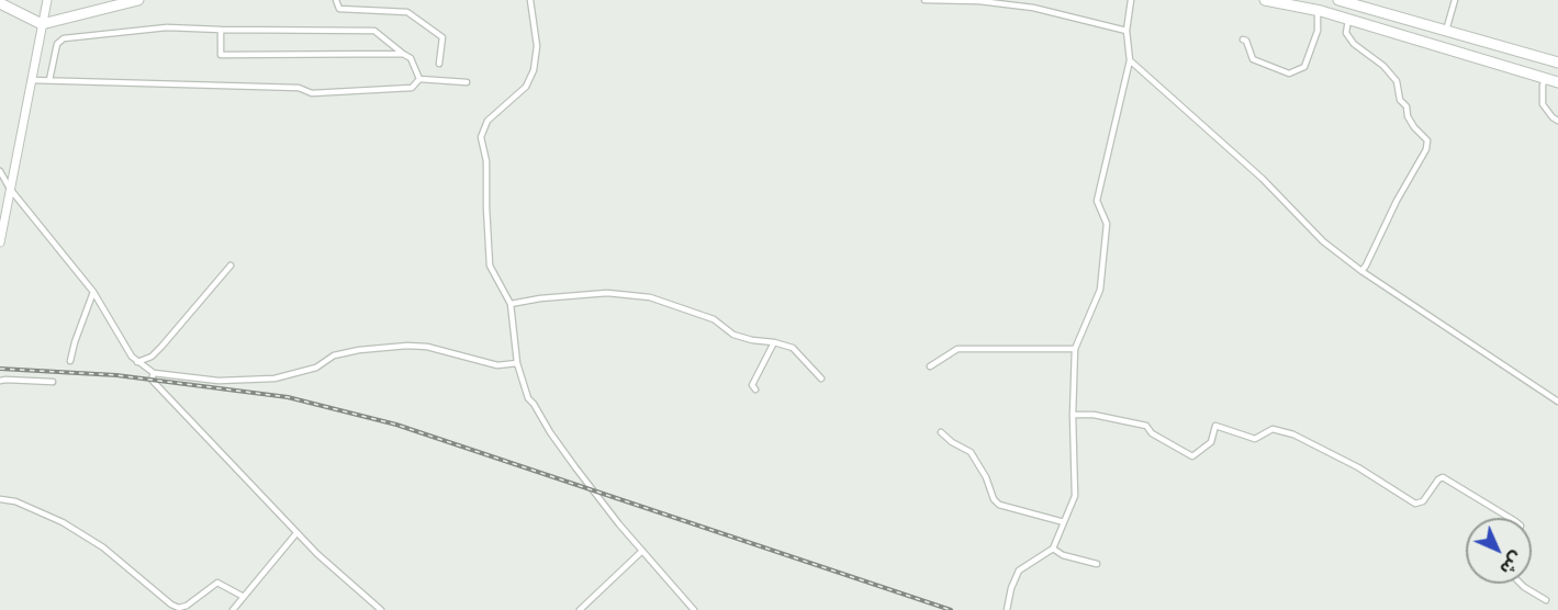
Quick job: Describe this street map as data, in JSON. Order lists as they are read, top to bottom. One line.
{"north":"bottom right"}
